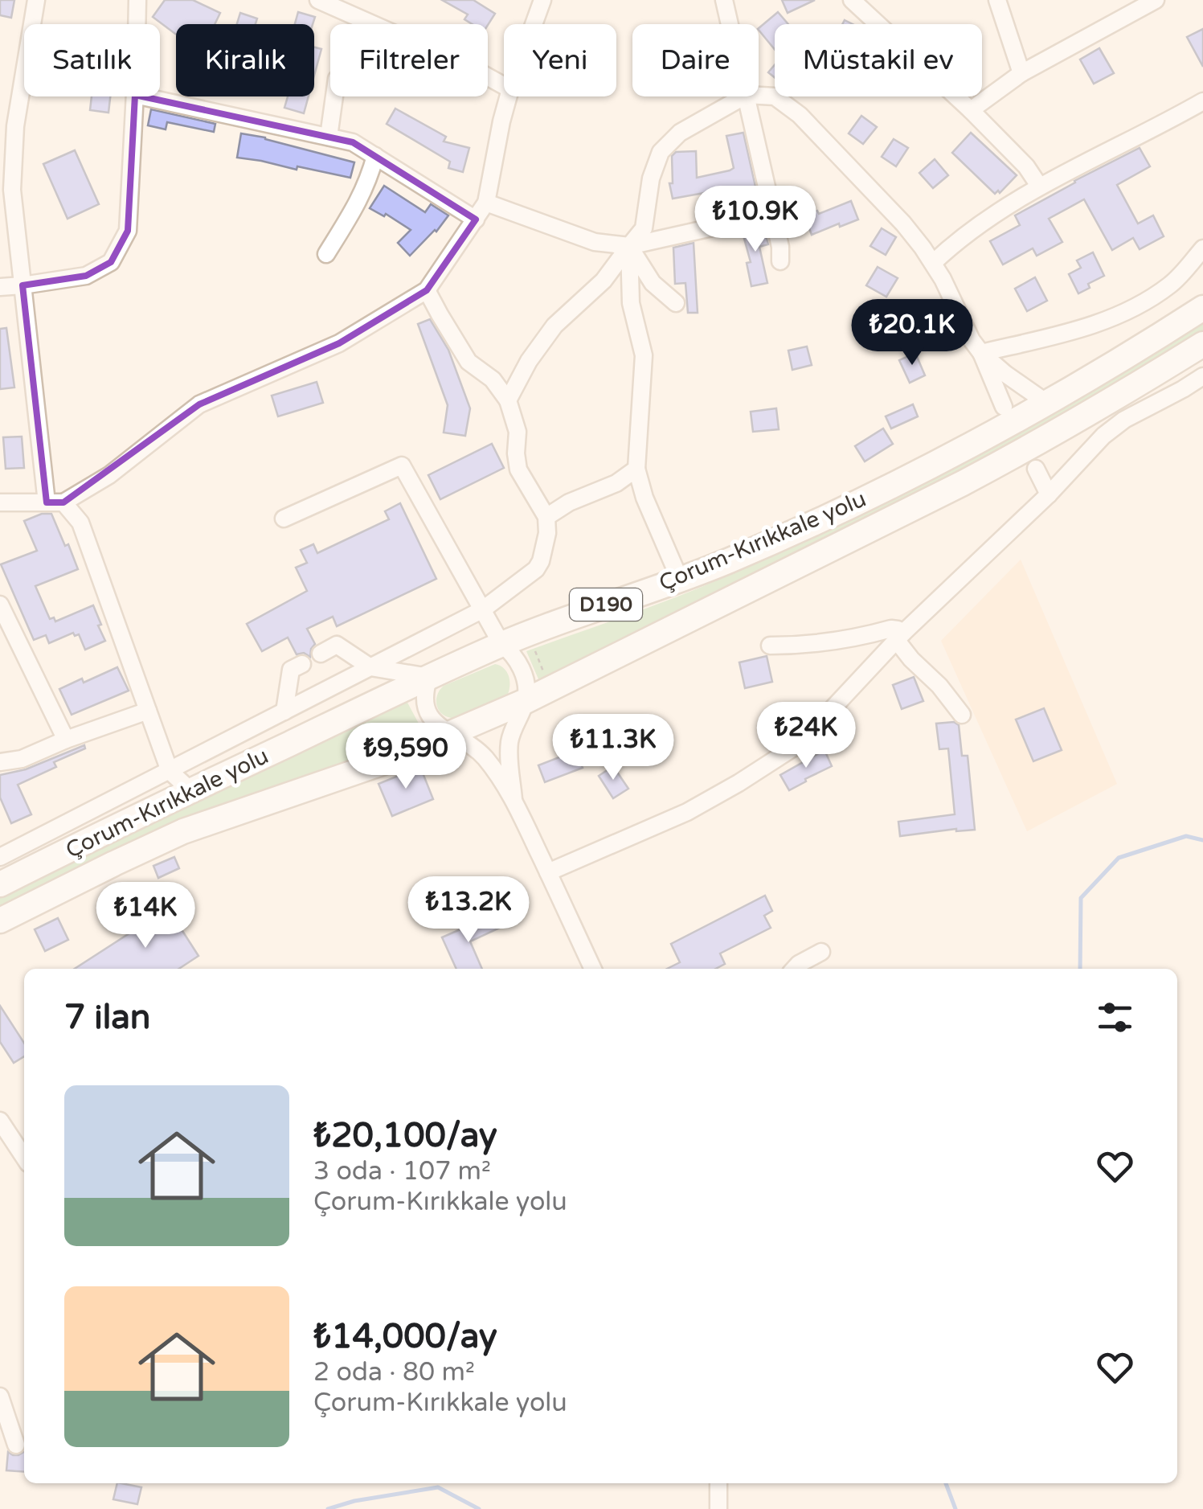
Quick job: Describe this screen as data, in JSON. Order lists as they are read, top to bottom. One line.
{"streets":{"highway":["Çorum-Kırıkkale yolu","D190"]},"page":{"chip":["Satılık","Kiralık","Filtreler","Yeni","Daire","Müstakil ev"],"price":["₺10.9K","₺20.1K","₺24K","₺11.3K","₺9,590","₺13.2K","₺14K"],"heading":"7 ilan","list":[{"name":"₺20,100/ay","note":"3 oda · 107 m² · Çorum-Kırıkkale yolu"},{"name":"₺14,000/ay","note":"2 oda · 80 m² · Çorum-Kırıkkale yolu"}]}}
